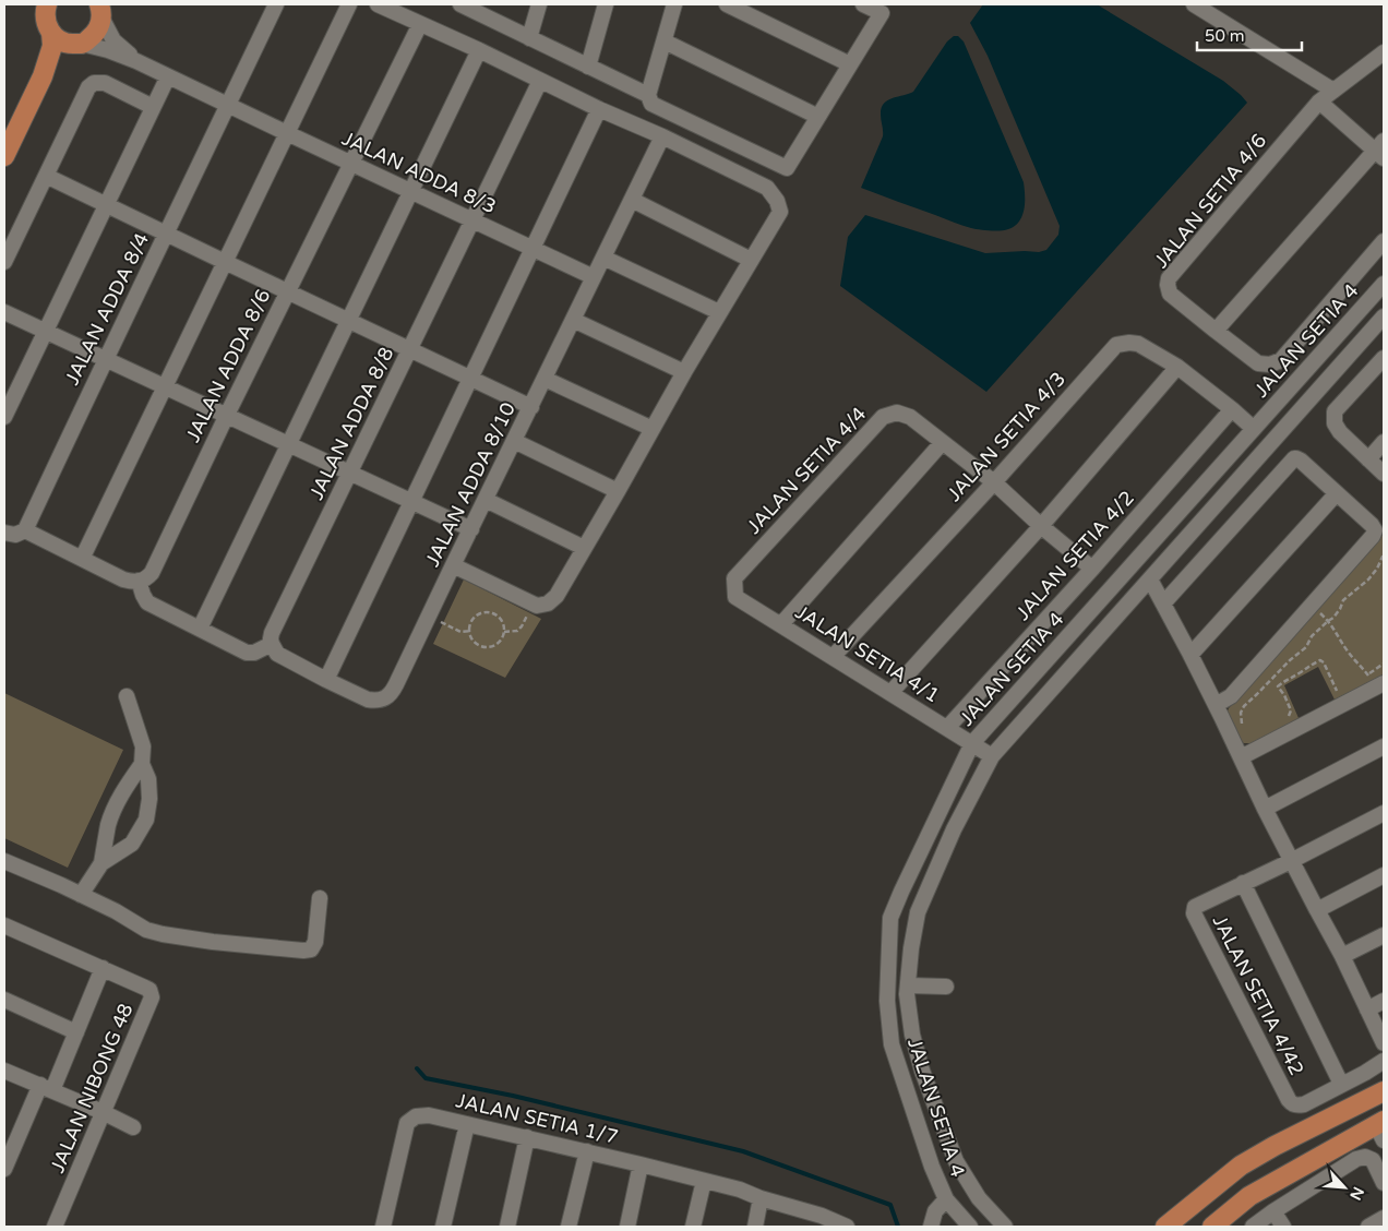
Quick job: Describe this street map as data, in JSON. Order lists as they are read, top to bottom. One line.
{"streets":{"street":["JALAN ADDA 8/3","JALAN SETIA 4/6","JALAN ADDA 8/4","JALAN SETIA 4","JALAN ADDA 8/6","JALAN ADDA 8/8","JALAN SETIA 4/3","JALAN SETIA 4/4","JALAN ADDA 8/10","JALAN SETIA 4/2","JALAN SETIA 4/1","JALAN SETIA 4/42","JALAN NIBONG 48","JALAN SETIA 1/7"]},"crossings":[["JALAN ADDA 8/3","JALAN ADDA 8/4"],["JALAN ADDA 8/3","JALAN ADDA 8/6"],["JALAN ADDA 8/3","JALAN ADDA 8/8"],["JALAN ADDA 8/3","JALAN ADDA 8/10"],["JALAN SETIA 4","JALAN SETIA 4/3"],["JALAN SETIA 4","JALAN SETIA 4/1"],["JALAN SETIA 4/3","JALAN SETIA 4/4"],["JALAN SETIA 4/3","JALAN SETIA 4/2"],["JALAN SETIA 4/3","JALAN SETIA 4/1"],["JALAN SETIA 4/4","JALAN SETIA 4/2"],["JALAN SETIA 4/4","JALAN SETIA 4/1"],["JALAN SETIA 4/2","JALAN SETIA 4/1"]],"scale_bar":"50 m","north":"bottom right"}
